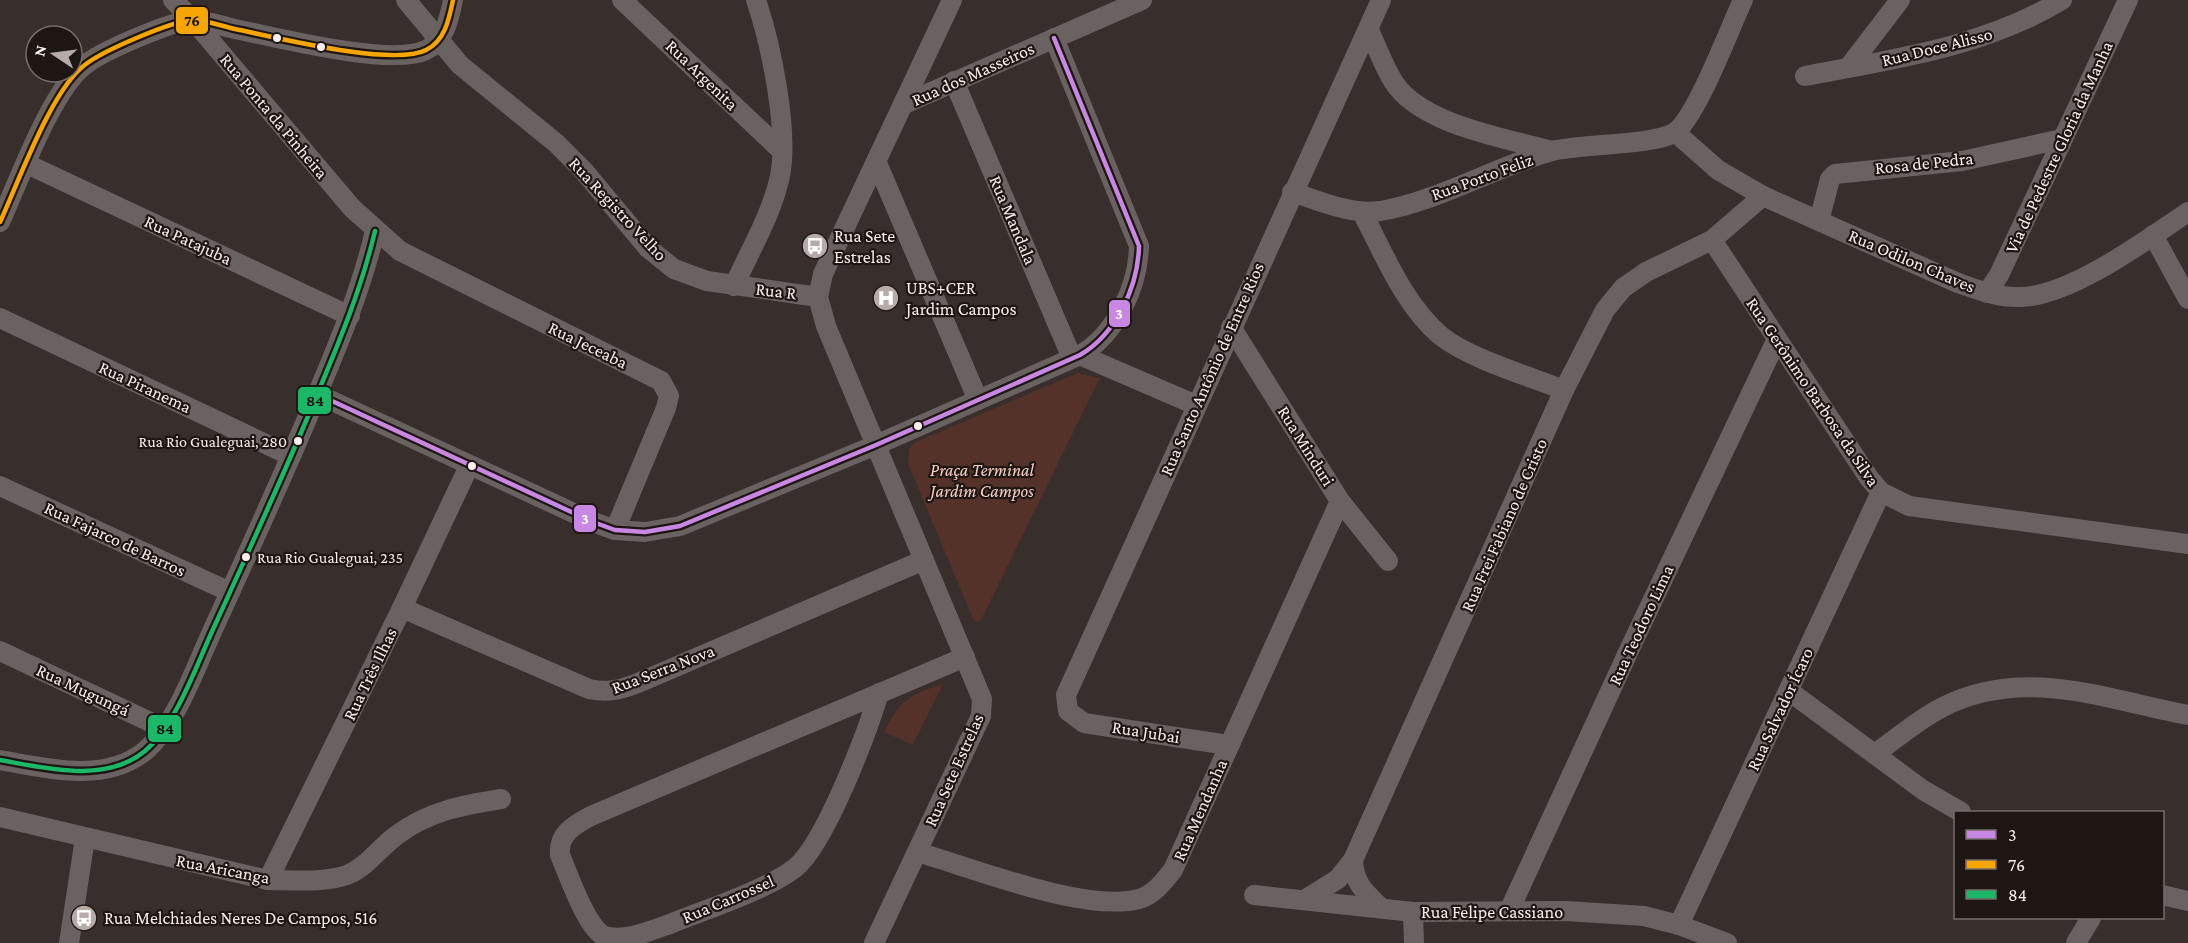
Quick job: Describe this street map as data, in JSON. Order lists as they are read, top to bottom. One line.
{"streets":{"street":["Rua Doce Alisso","Rua dos Masseiros","Rua Argenita","Rua Ponta da Pinheira","Via de Pedestre Gloria da Manha","Rosa de Pedra","Rua Porto Feliz","Rua Registro Velho","Rua Mandala","Rua Patajuba","Rua Odilon Chaves","Rua R","Rua Jeceaba","Rua Santo Antônio de Entre Rios","Rua Piranema","Rua Gerônimo Barbosa da Silva","Rua Minduri","Rua Frei Fabiano de Cristo","Rua Fajarco de Barros","Rua Teodoro Lima","Rua Serra Nova","Rua Três Ilhas","Rua Mugungá","Rua Salvador Ícaro","Rua Jubai","Rua Sete Estrelas","Rua Mendanha","Rua Aricanga","Rua Carrossel","Rua Felipe Cassiano"]},"crossings":[["Rua dos Masseiros","Rua Mandala"],["Rua Ponta da Pinheira","Rua Jeceaba"],["Via de Pedestre Gloria da Manha","Rosa de Pedra"],["Via de Pedestre Gloria da Manha","Rua Odilon Chaves"],["Rosa de Pedra","Rua Odilon Chaves"],["Rua Porto Feliz","Rua Odilon Chaves"],["Rua Porto Feliz","Rua Santo Antônio de Entre Rios"],["Rua Registro Velho","Rua R"],["Rua Odilon Chaves","Rua Frei Fabiano de Cristo"],["Rua R","Rua Sete Estrelas"],["Rua Santo Antônio de Entre Rios","Rua Minduri"],["Rua Santo Antônio de Entre Rios","Rua Jubai"],["Rua Gerônimo Barbosa da Silva","Rua Frei Fabiano de Cristo"],["Rua Gerônimo Barbosa da Silva","Rua Teodoro Lima"],["Rua Gerônimo Barbosa da Silva","Rua Salvador Ícaro"],["Rua Minduri","Rua Mendanha"],["Rua Frei Fabiano de Cristo","Rua Felipe Cassiano"],["Rua Teodoro Lima","Rua Felipe Cassiano"],["Rua Serra Nova","Rua Três Ilhas"],["Rua Serra Nova","Rua Sete Estrelas"],["Rua Três Ilhas","Rua Aricanga"],["Rua Salvador Ícaro","Rua Felipe Cassiano"],["Rua Jubai","Rua Mendanha"],["Rua Sete Estrelas","Rua Mendanha"],["Rua Sete Estrelas","Rua Carrossel"]],"parks":["Praça Terminal Jardim Campos"],"places":{"bus stop":["Rua Sete Estrelas","Rua Melchiades Neres De Campos, 516"],"hospital":["UBS+CER Jardim Campos"],"other":["Rua Rio Gualeguai, 280","Rua Rio Gualeguai, 235"]},"lines":["transit line 76","transit line 3","transit line 84"],"legend":["3","76","84"],"north":"left"}
